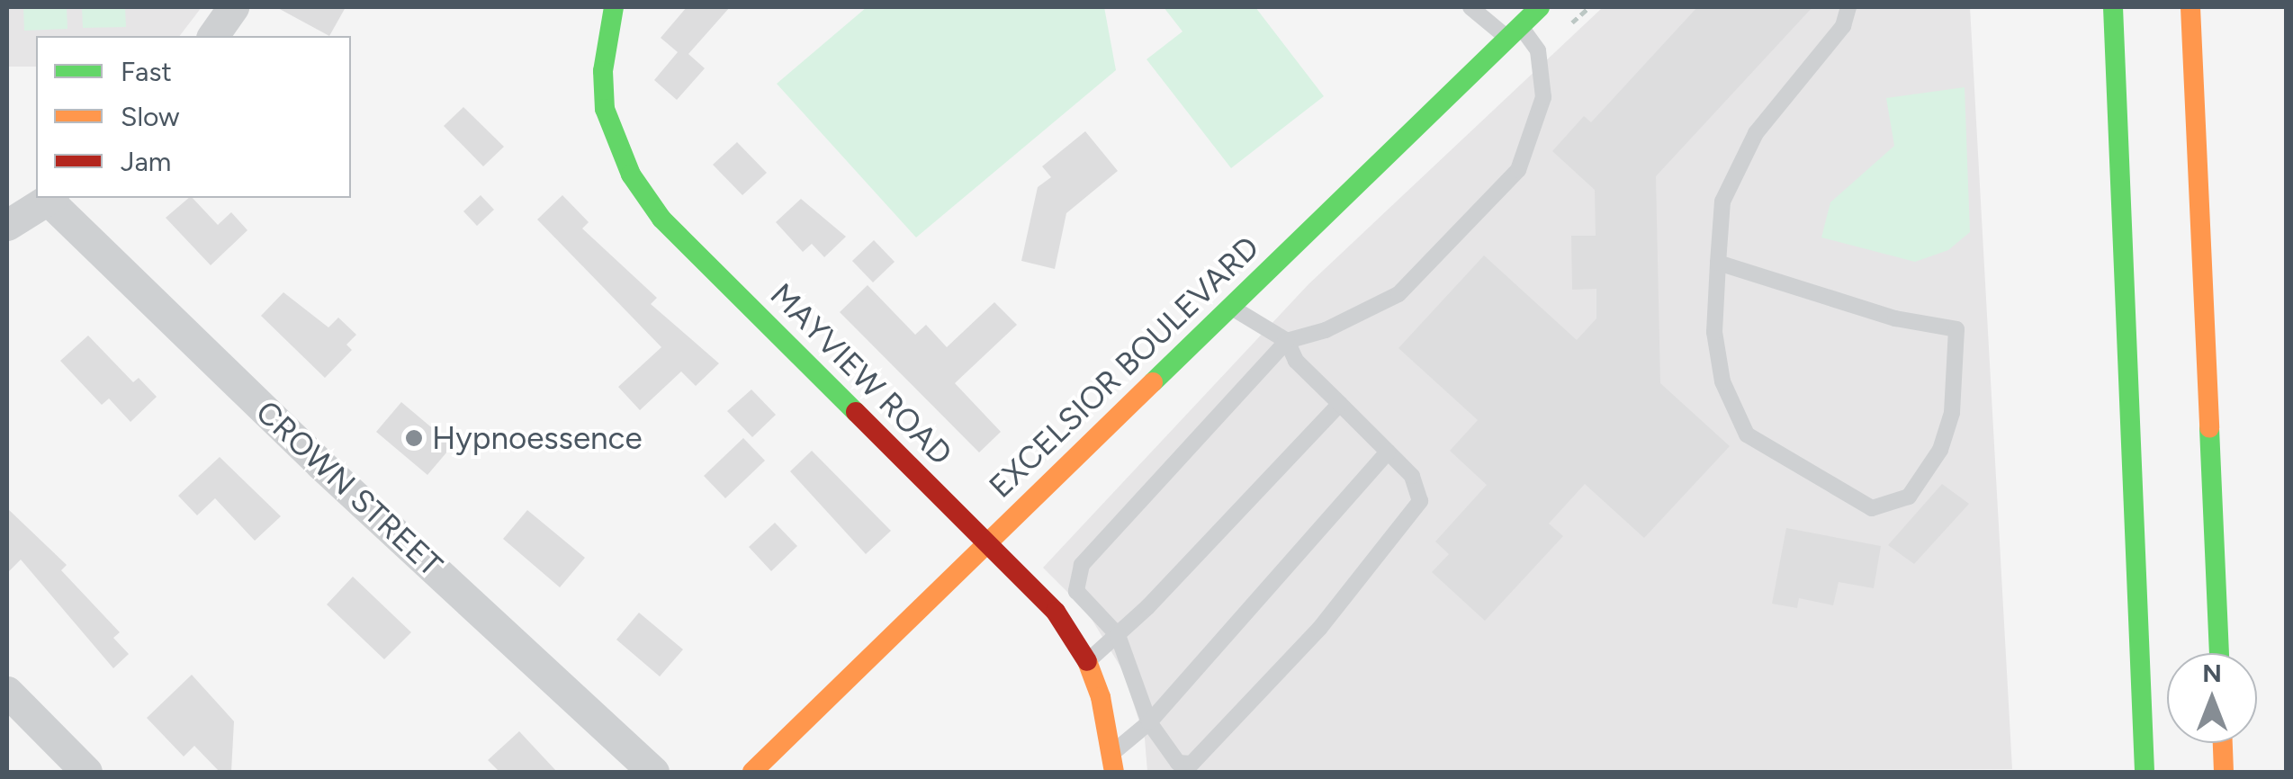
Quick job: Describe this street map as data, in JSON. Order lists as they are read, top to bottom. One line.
{"streets":{"main road":["EXCELSIOR BOULEVARD","MAYVIEW ROAD"],"street":["CROWN STREET"]},"crossings":[["EXCELSIOR BOULEVARD","MAYVIEW ROAD"]],"places":["Hypnoessence"],"legend":["Fast","Slow","Jam"],"north":"top"}
